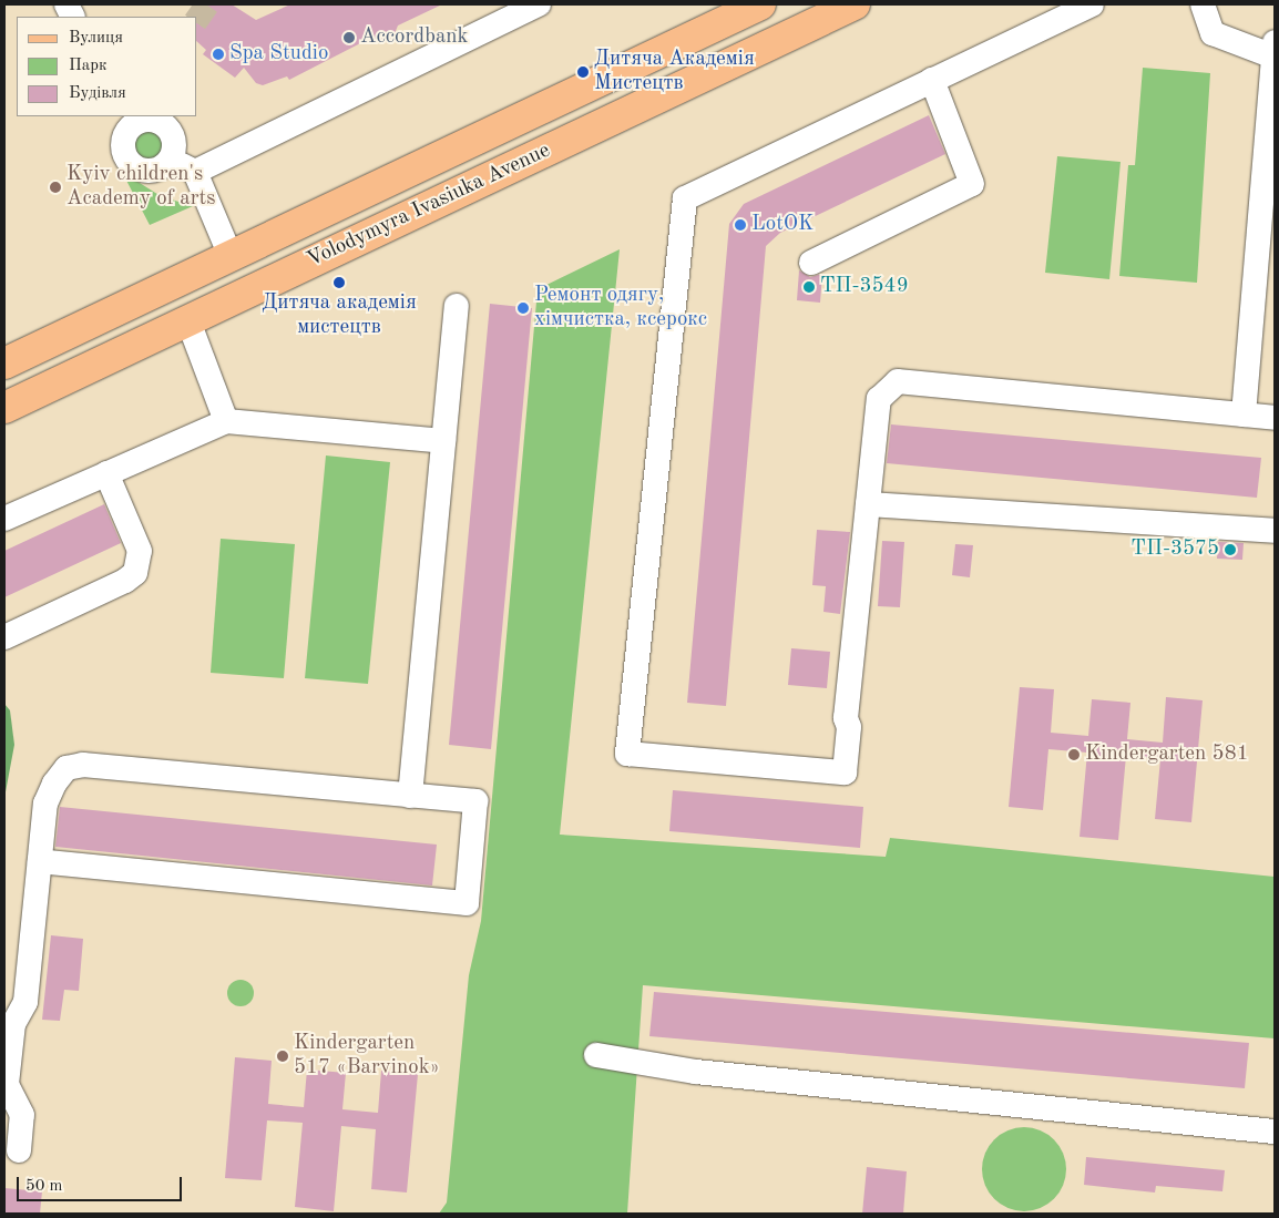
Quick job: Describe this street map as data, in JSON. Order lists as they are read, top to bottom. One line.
{"streets":{"main road":["Volodymyra Ivasiuka Avenue"]},"places":["Accordbank","Spa Studio","Дитяча Академія Мистецтв","Kyiv children's Academy of arts","LotOK","Дитяча академія мистецтв","ТП-3549","Ремонт одягу, хімчистка, ксерокс","ТП-3575","Kindergarten 581","Kindergarten 517 «Barvinok»"],"legend":["Вулиця","Парк","Будівля"],"scale_bar":"50 m"}
